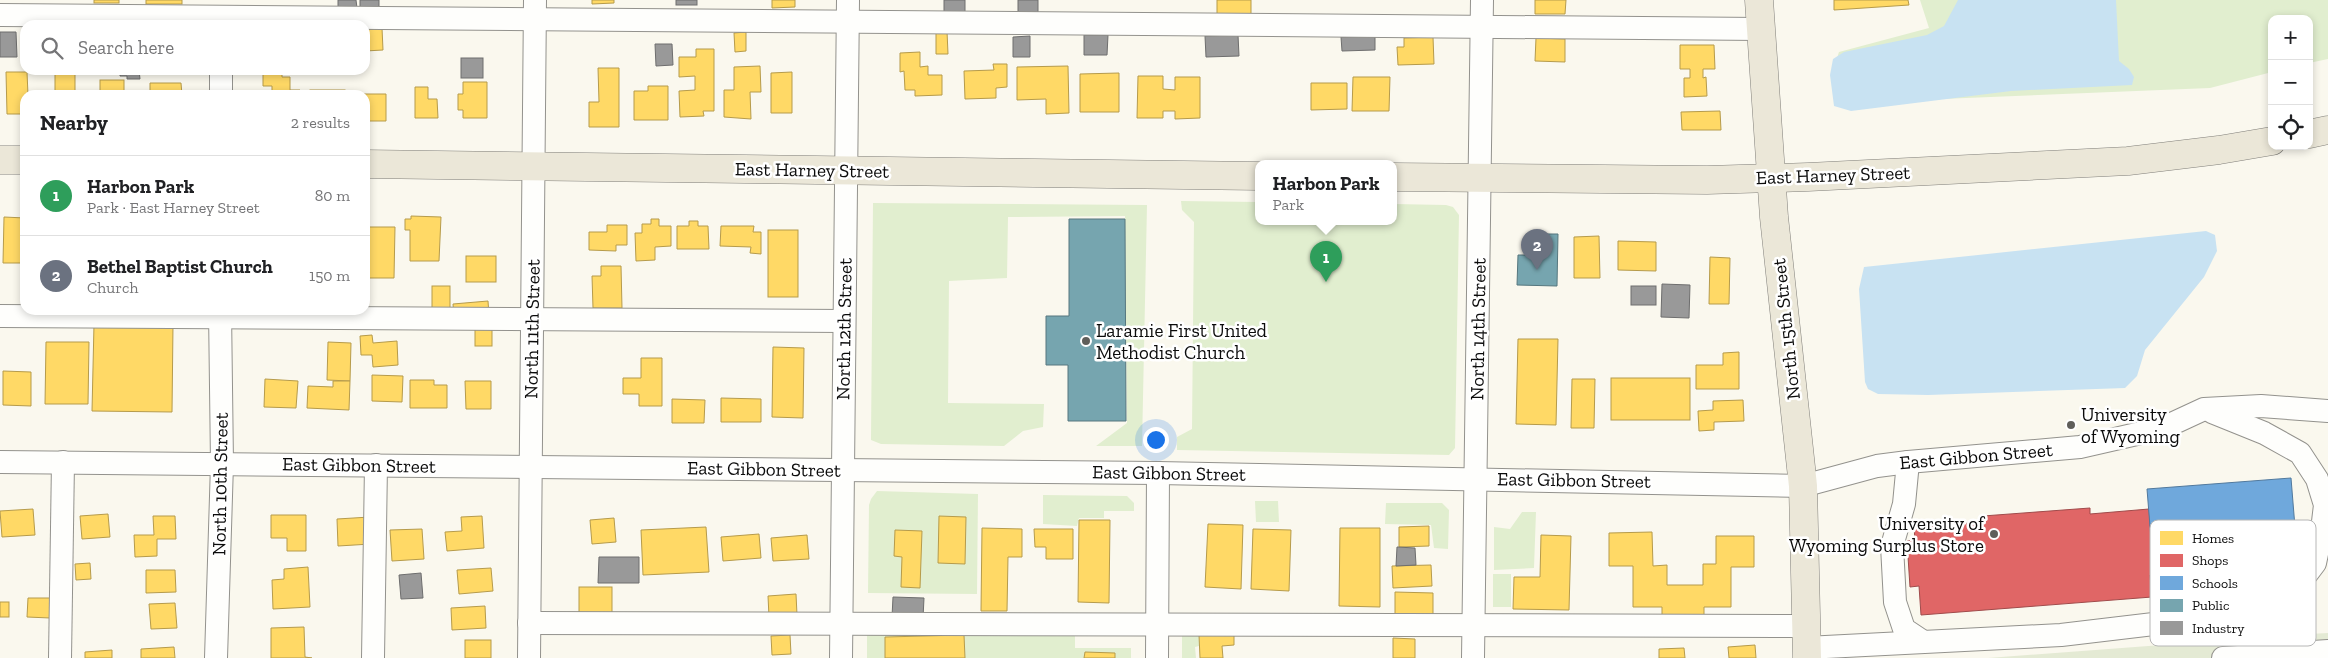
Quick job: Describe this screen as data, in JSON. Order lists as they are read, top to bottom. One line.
{"streets":{"main road":["East Harney Street","North 15th Street"],"street":["North 11th Street","North 12th Street","North 14th Street","East Gibbon Street","North 10th Street"]},"crossings":[["East Harney Street","North 11th Street"],["East Harney Street","North 12th Street"],["East Harney Street","North 14th Street"],["East Harney Street","North 15th Street"],["North 11th Street","East Gibbon Street"],["North 12th Street","East Gibbon Street"],["North 14th Street","East Gibbon Street"],["North 15th Street","East Gibbon Street"],["East Gibbon Street","North 10th Street"]],"places":["Laramie First United Methodist Church","University of Wyoming","University of Wyoming Surplus Store"],"legend":["Homes","Shops","Schools","Public","Industry"],"page":{"map_buttons":["+","−"],"search":"Search here","heading":["Nearby","2 results"],"list":[{"mark":"1","name":"Harbon Park","note":"Park · East Harney Street","value":"80 m"},{"mark":"2","name":"Bethel Baptist Church","note":"Church","value":"150 m"}],"popup":["Harbon Park","Park"],"pins":["2","1"]}}
